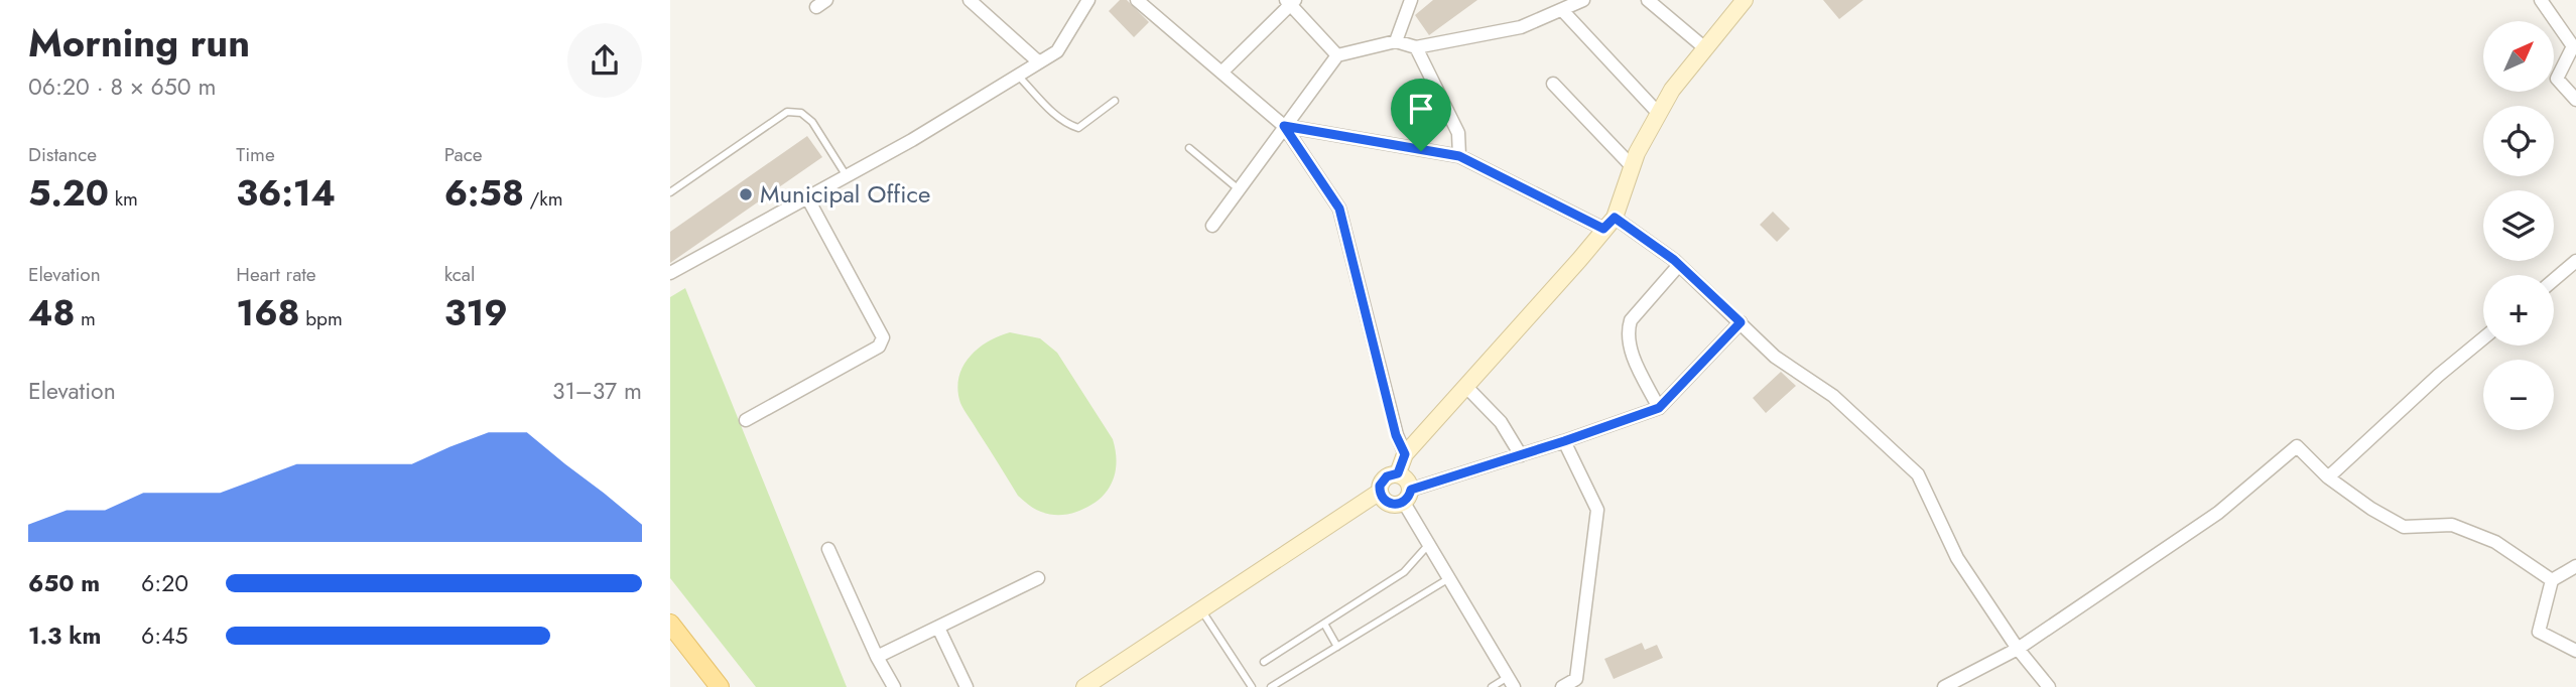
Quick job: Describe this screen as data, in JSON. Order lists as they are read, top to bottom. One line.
{"places":["Municipal Office"],"north":"top right","page":{"heading":["Morning run","06:20 · 8 × 650 m"],"map_buttons":["+","−"],"stats":[["Distance","5.20 km"],["Time","36:14"],["Pace","6:58 /km"],["Elevation","48 m"],["Heart rate","168 bpm"],["kcal","319"]],"chart":["Elevation","31–37 m"],"list":[{"name":"650 m","note":"6:20"},{"name":"1.3 km","note":"6:45"}]}}
